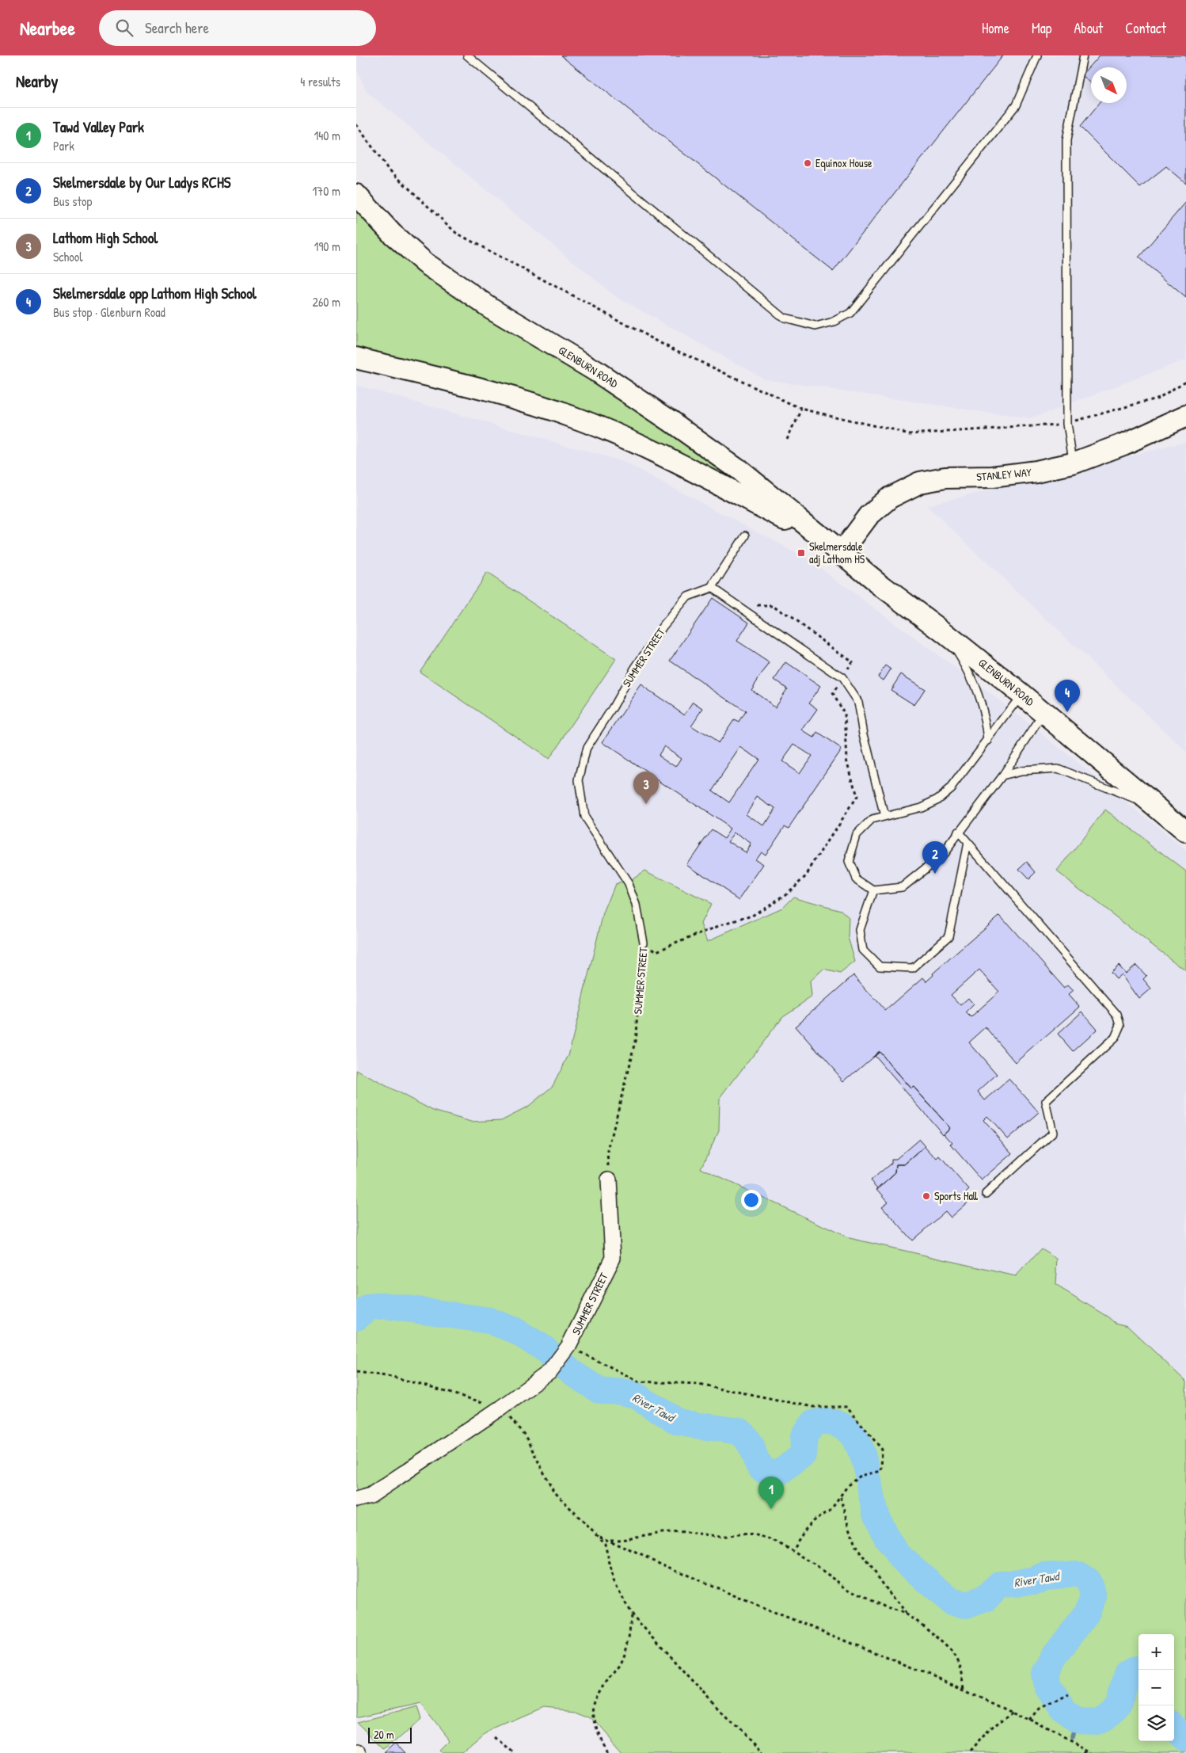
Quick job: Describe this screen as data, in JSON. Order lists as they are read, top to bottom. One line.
{"streets":{"street":["GLENBURN ROAD","STANLEY WAY","SUMMER STREET"]},"crossings":[["GLENBURN ROAD","STANLEY WAY"]],"water":["River Tawd"],"places":{"other":["Equinox House","Sports Hall"],"transit":["Skelmersdale adj Lathom HS"]},"scale_bar":"20 m","north":"bottom right","page":{"header":"Nearbee","search":"Search here","nav":["Home","Map","About","Contact"],"heading":["Nearby","4 results"],"list":[{"mark":"1","name":"Tawd Valley Park","note":"Park","value":"140 m"},{"mark":"2","name":"Skelmersdale by Our Ladys RCHS","note":"Bus stop","value":"170 m"},{"mark":"3","name":"Lathom High School","note":"School","value":"190 m"},{"mark":"4","name":"Skelmersdale opp Lathom High School","note":"Bus stop · Glenburn Road","value":"260 m"}],"pins":["4","3","2","1"],"map_buttons":["+","−"],"scale":"20 m"}}
